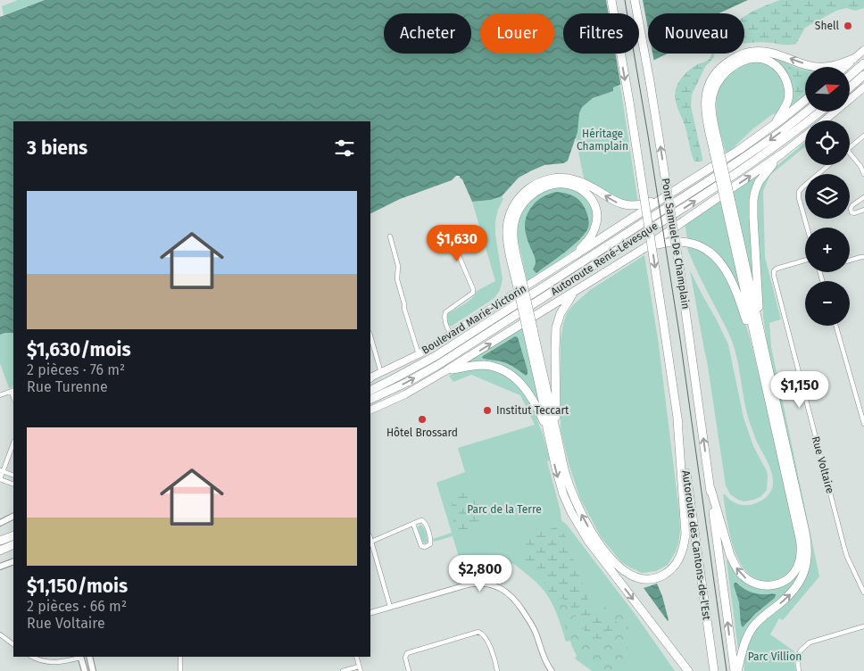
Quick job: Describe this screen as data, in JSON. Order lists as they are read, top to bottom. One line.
{"streets":{"highway":["Pont Samuel-De Champlain","Autoroute René-Lévesque","Autoroute des Cantons-de-l'Est"],"main road":["Boulevard Marie-Victorin"],"street":["Rue Voltaire"]},"crossings":[["Pont Samuel-De Champlain","Autoroute des Cantons-de-l'Est"]],"parks":["Héritage Champlain","Parc de la Terre","Parc Villion"],"places":["Shell","Institut Teccart","Hôtel Brossard"],"north":"right","page":{"chip":["Acheter","Louer","Filtres","Nouveau"],"map_buttons":["+","−"],"heading":"3 biens","list":[{"name":"$1,630/mois","note":"2 pièces · 76 m² · Rue Turenne"},{"name":"$1,150/mois","note":"2 pièces · 66 m² · Rue Voltaire"}],"price":["$1,630","$1,150","$2,800"]}}
